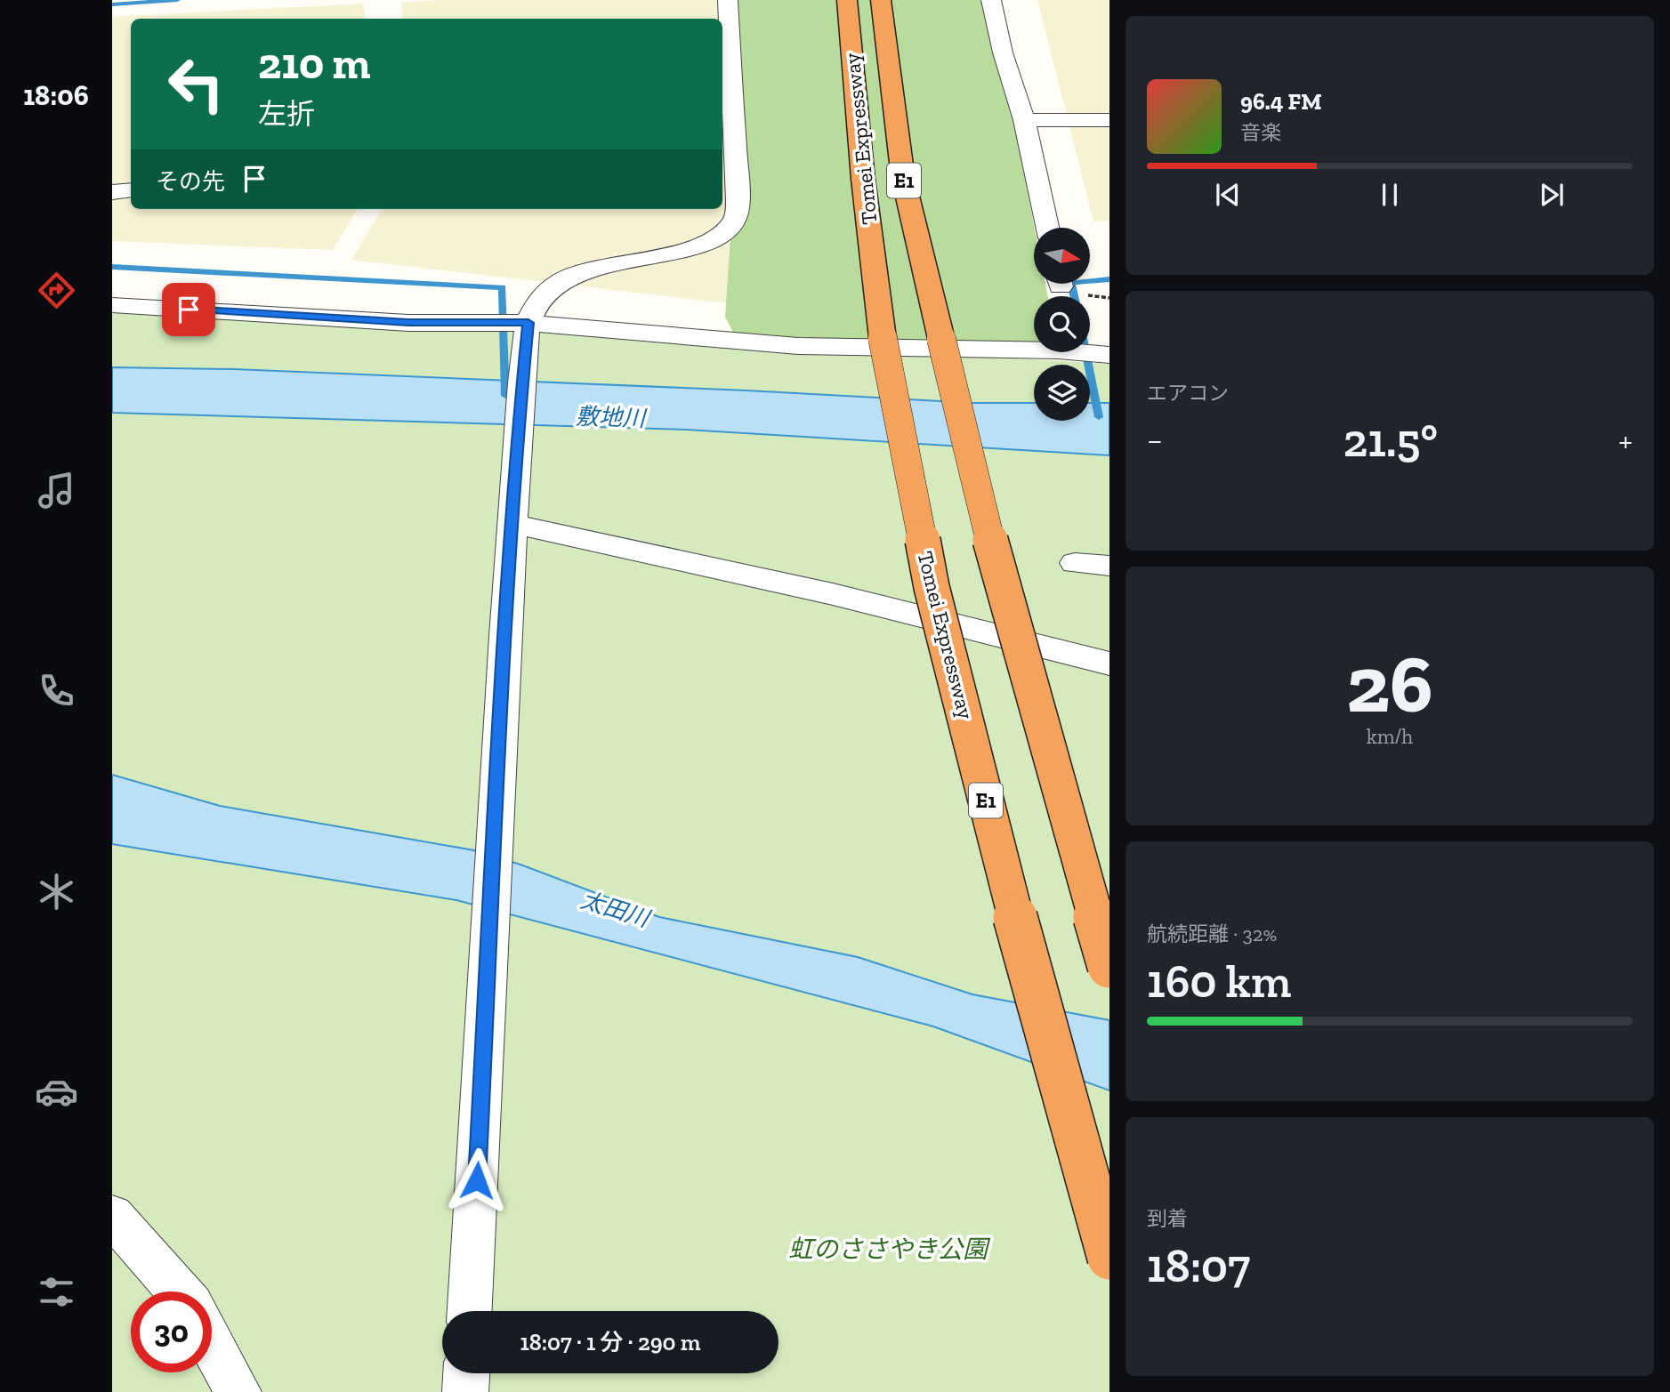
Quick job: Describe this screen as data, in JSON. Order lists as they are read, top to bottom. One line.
{"streets":{"highway":["Tomei Expressway","E1"]},"water":["敷地川","太田川"],"parks":["虹のささやき公園"],"north":"right","page":{"tabs":"18:06","turn":["210 m","左折"],"song":["96.4 FM","音楽"],"then":"その先","tile":["エアコン",["26","km/h"],["航続距離 · 32%","160 km"],["到着","18:07"]],"heat":["−","21.5°","+"],"limit":"30","trip":"18:07 · 1 分 · 290 m"}}
